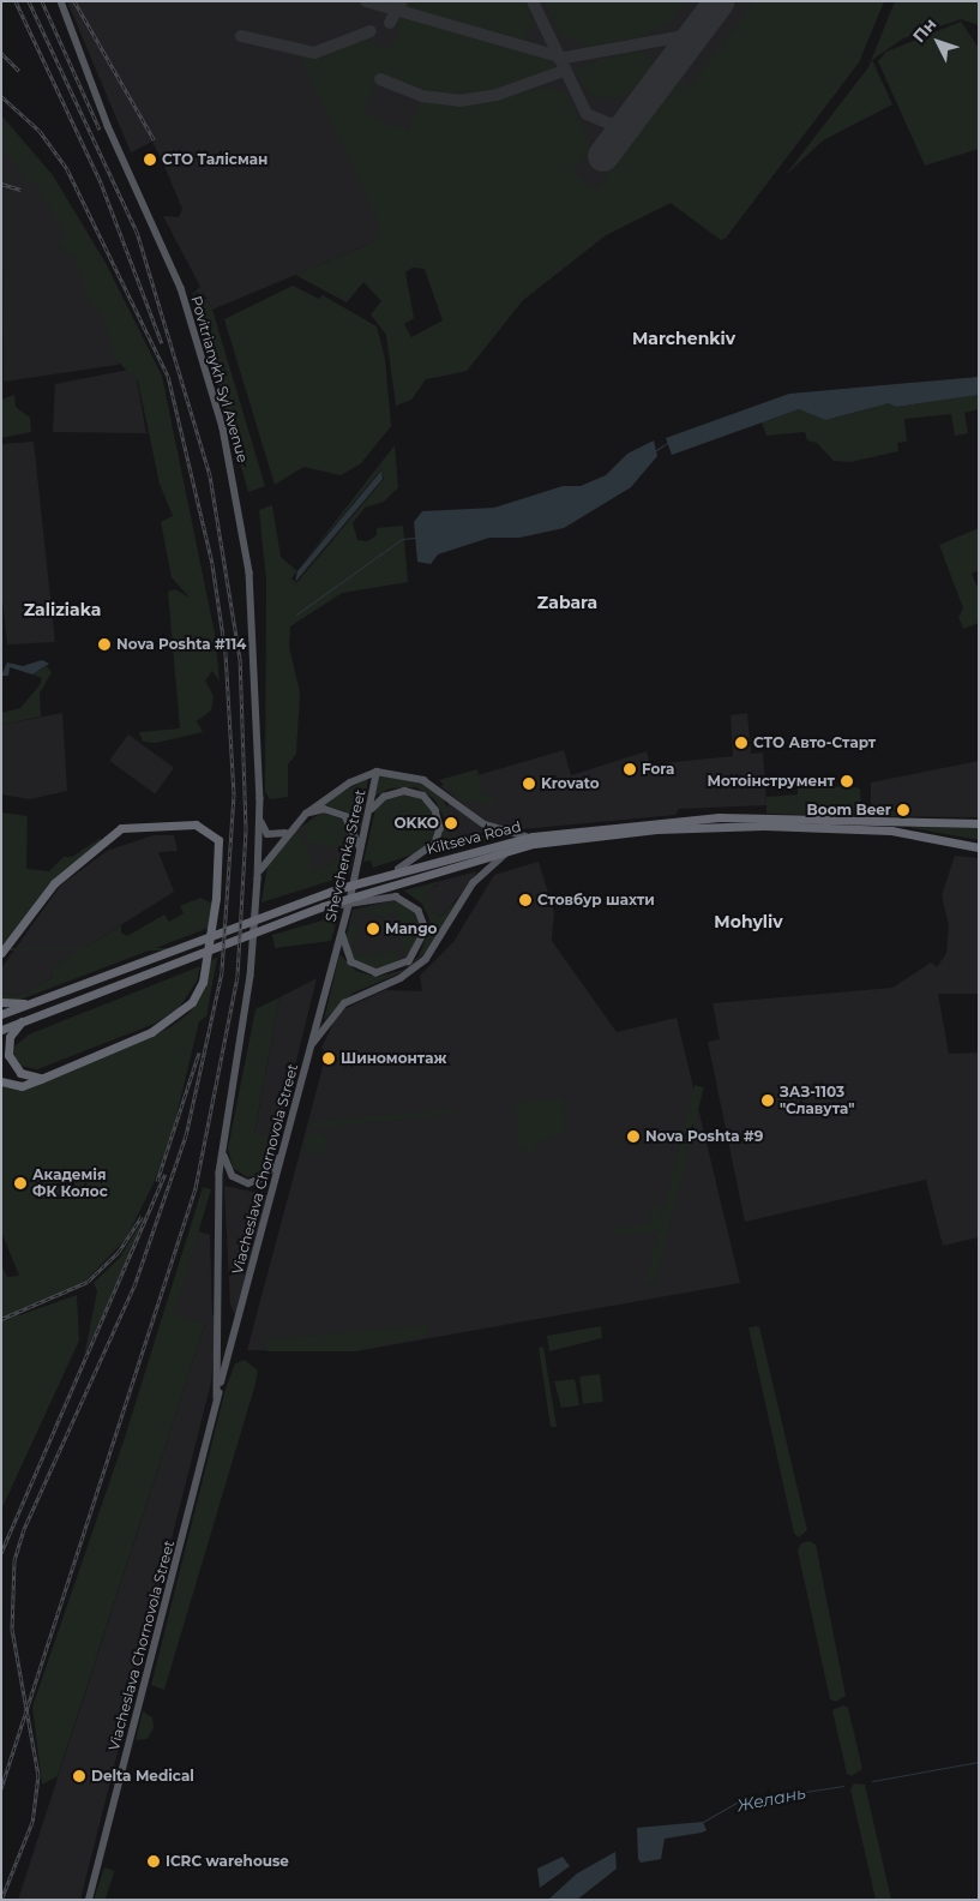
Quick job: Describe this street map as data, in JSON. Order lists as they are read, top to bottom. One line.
{"streets":{"highway":["Kiltseva Road"],"main road":["Povitrianykh Syl Avenue","Shevchenka Street","Viacheslava Chornovola Street"]},"crossings":[["Povitrianykh Syl Avenue","Shevchenka Street"],["Povitrianykh Syl Avenue","Viacheslava Chornovola Street"],["Shevchenka Street","Viacheslava Chornovola Street"]],"districts":["Marchenkiv","Zabara","Zaliziaka","Mohyliv"],"water":["Желань"],"places":["СТО Талісман","Nova Poshta #114","СТО Авто-Старт","Fora","Мотоінструмент","Krovato","Boom Beer","OKKO","Стовбур шахти","Mango","Шиномонтаж","ЗАЗ-1103 \"Славута\"","Nova Poshta #9","Академія ФК Колос","Delta Medical","ICRC warehouse"],"north":"top left"}
